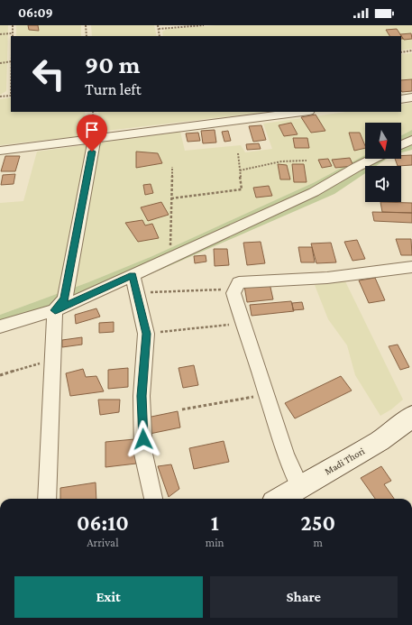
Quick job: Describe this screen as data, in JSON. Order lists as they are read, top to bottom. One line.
{"streets":{"main road":["Madi Thori"]},"north":"bottom","page":{"status":"06:09","turn":["90 m","Turn left"],"eta":["06:10","Arrival","1","min","250","m"],"buttons":["Exit","Share"]}}
